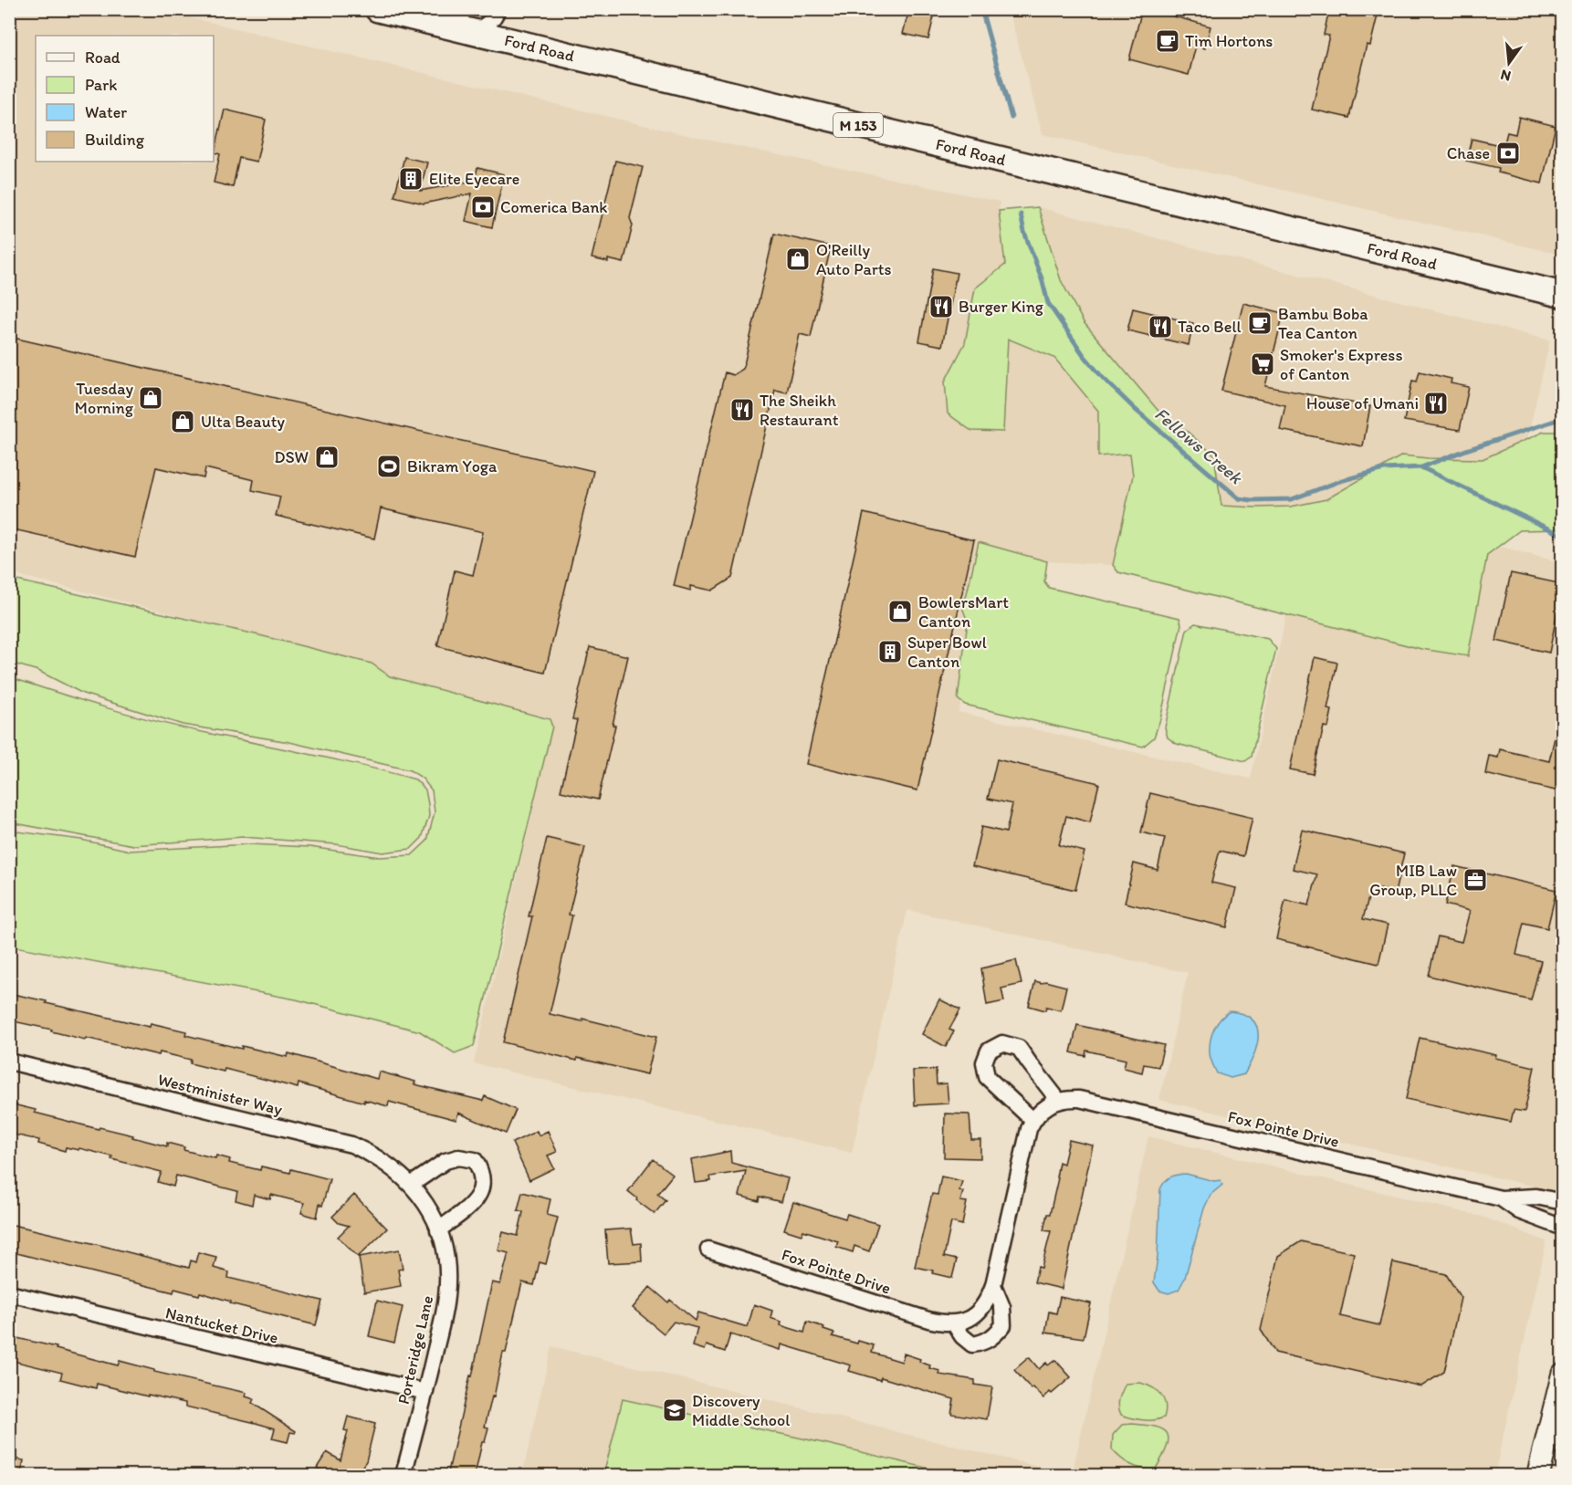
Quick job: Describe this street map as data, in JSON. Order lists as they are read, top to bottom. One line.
{"streets":{"main road":["Ford Road","M 153"],"street":["Westminister Way","Fox Pointe Drive","Nantucket Drive","Porteridge Lane"]},"crossings":[["Westminister Way","Porteridge Lane"],["Nantucket Drive","Porteridge Lane"]],"water":["Fellows Creek"],"places":{"cafe":["Tim Hortons","Bambu Boba Tea Canton"],"bank":["Chase","Comerica Bank"],"building":["Elite Eyecare","Super Bowl Canton"],"shop":["O'Reilly Auto Parts","Tuesday Morning","Ulta Beauty","DSW","BowlersMart Canton"],"restaurant":["Burger King","Taco Bell","House of Umani","The Sheikh Restaurant"],"supermarket":["Smoker's Express of Canton"],"sports":["Bikram Yoga"],"office":["MIB Law Group, PLLC"],"school or university":["Discovery Middle School"]},"legend":["Road","Park","Water","Building"],"north":"bottom"}
